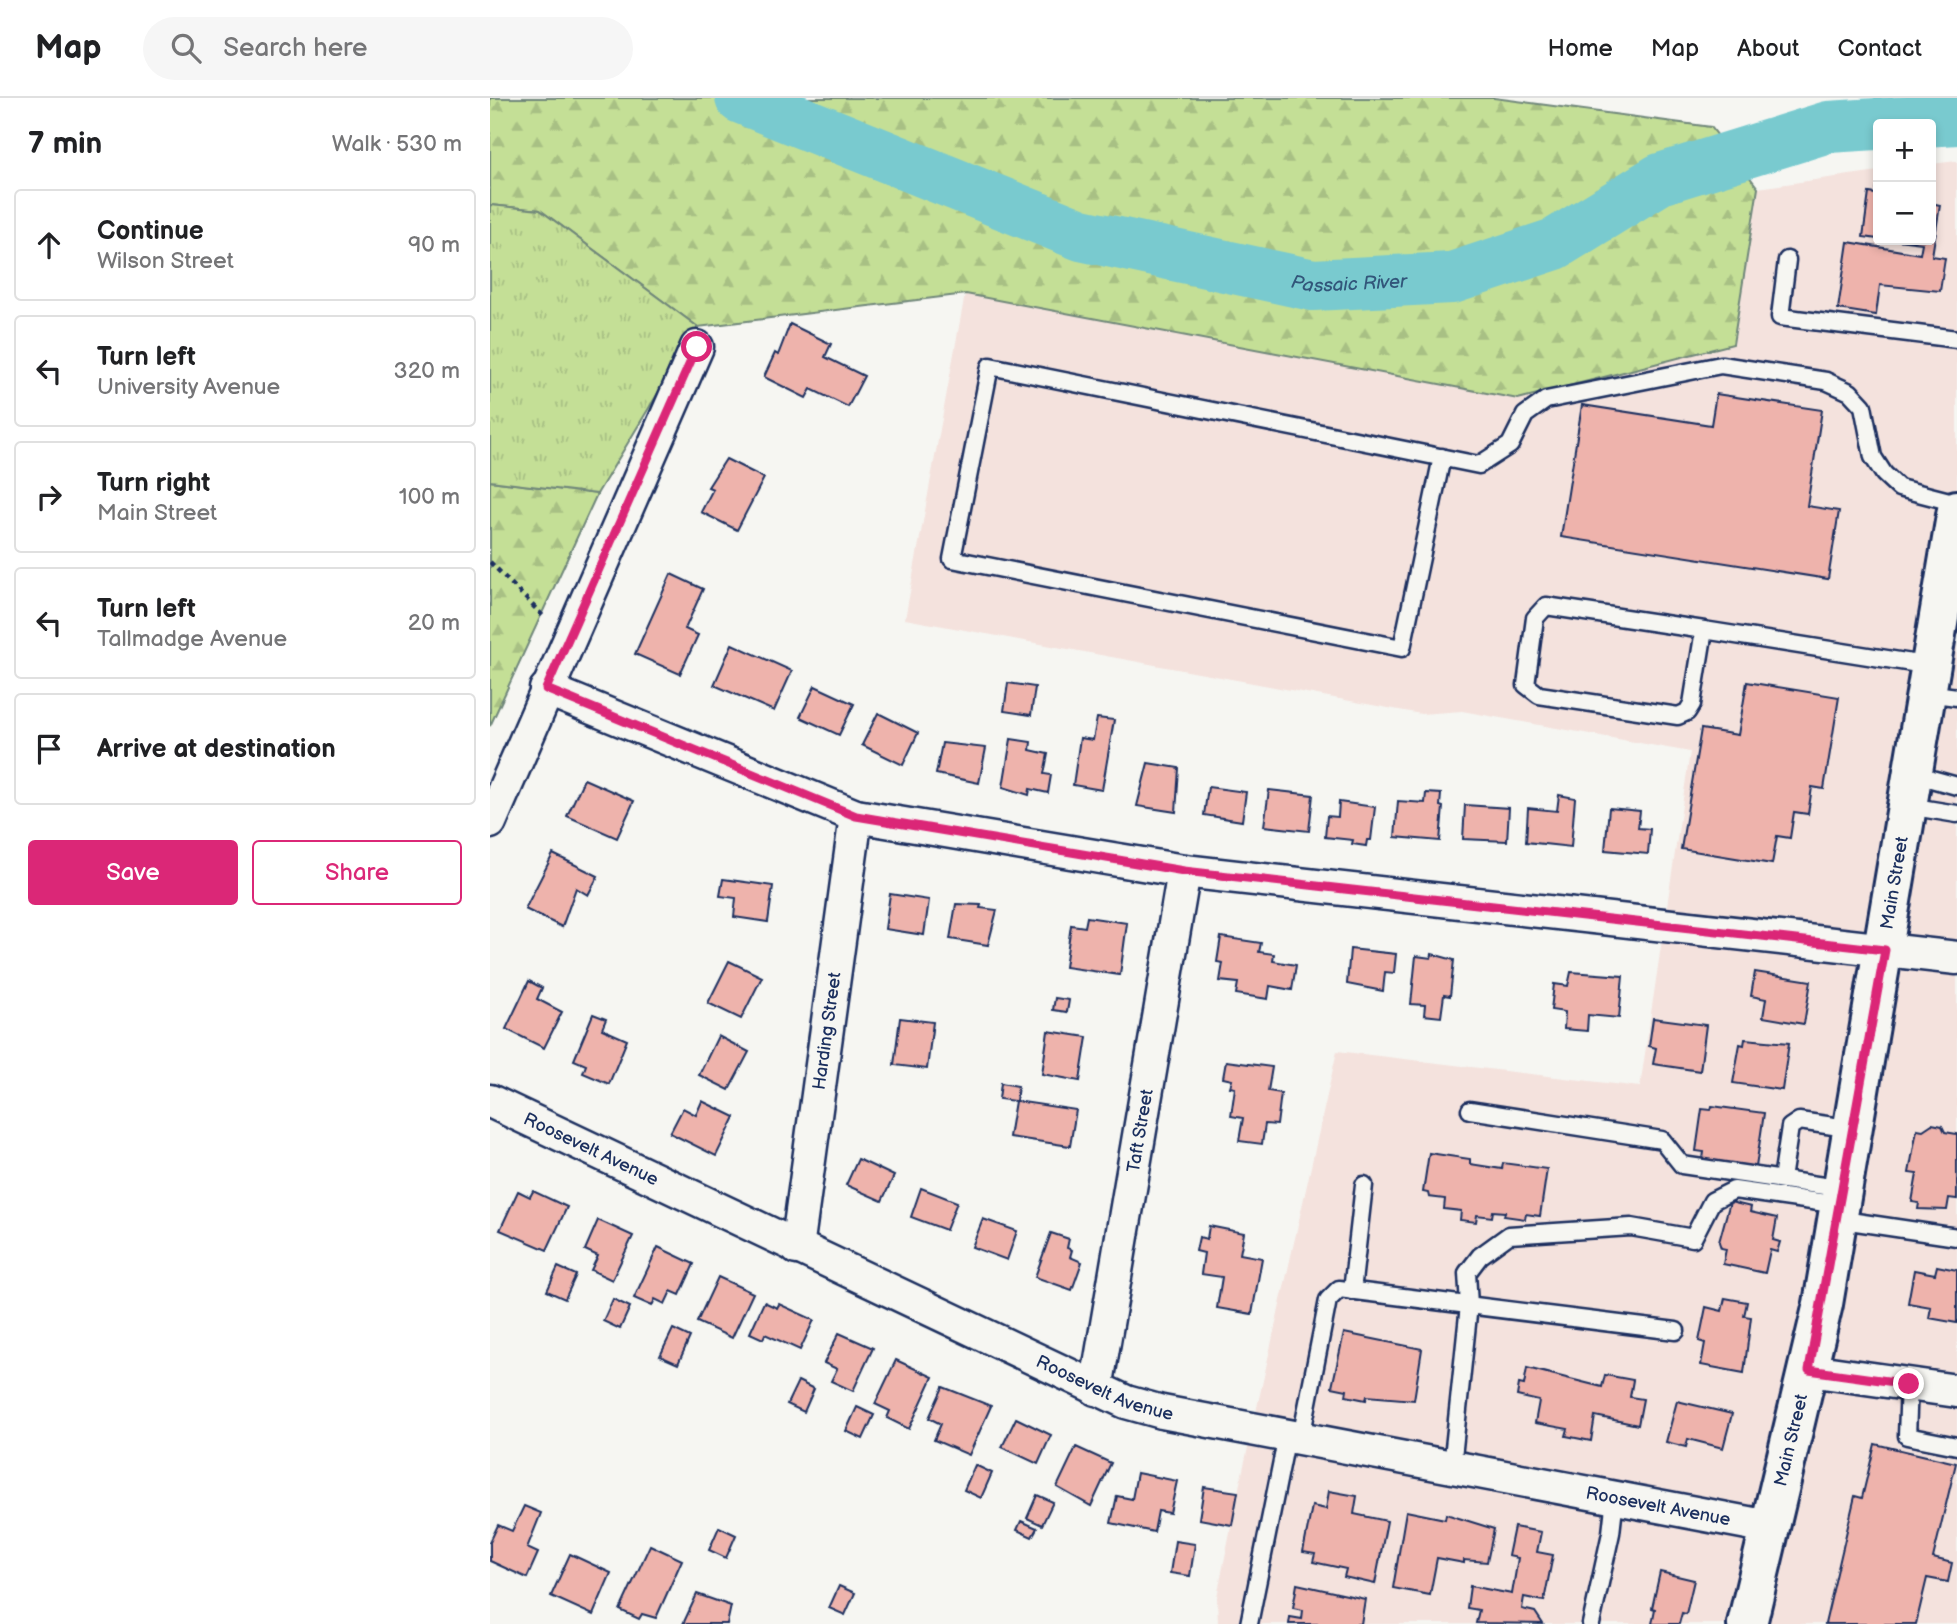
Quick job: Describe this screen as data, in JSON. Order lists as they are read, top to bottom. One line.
{"streets":{"main road":["Main Street"],"street":["Harding Street","Taft Street","Roosevelt Avenue"]},"crossings":[["Main Street","Roosevelt Avenue"],["Harding Street","Roosevelt Avenue"],["Taft Street","Roosevelt Avenue"]],"water":["Passaic River"],"page":{"header":"Map","search":"Search here","nav":["Home","Map","About","Contact"],"heading":["7 min","Walk · 530 m"],"map_buttons":["+","−"],"list":[["Continue","Wilson Street","90 m"],["Turn left","University Avenue","320 m"],["Turn right","Main Street","100 m"],["Turn left","Tallmadge Avenue","20 m"],"Arrive at destination"],"buttons":["Save","Share"]}}
